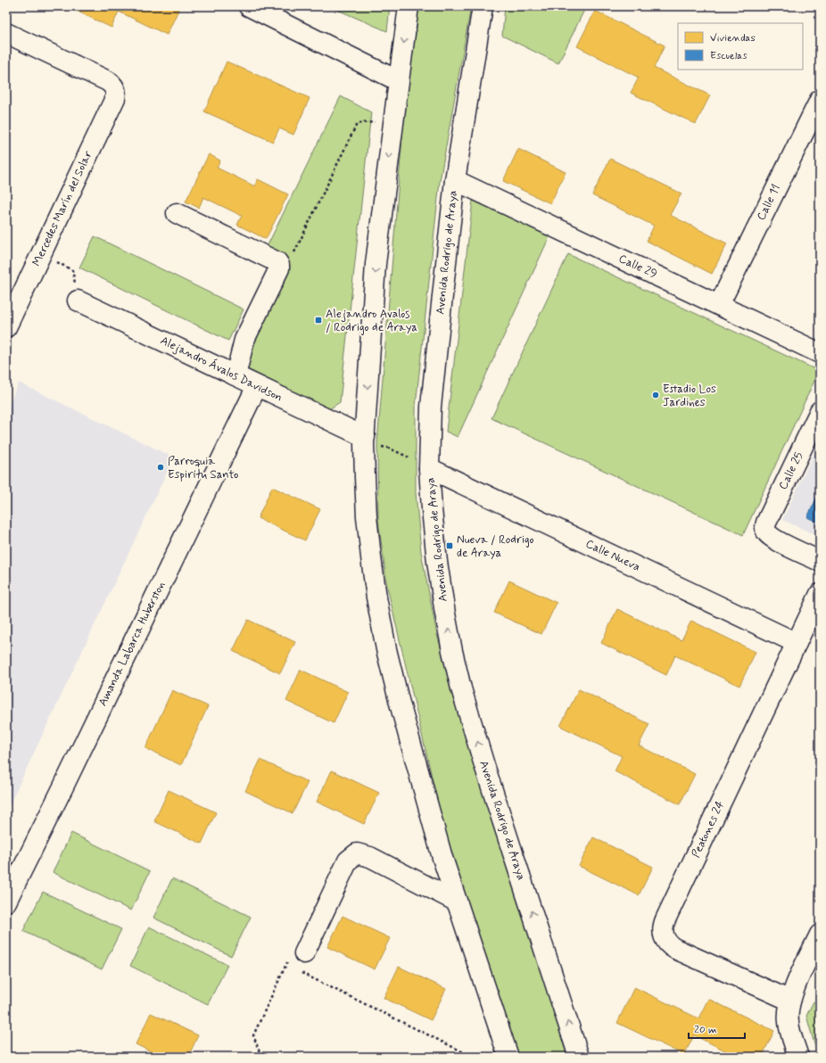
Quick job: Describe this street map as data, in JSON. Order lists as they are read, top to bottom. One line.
{"streets":{"street":["Calle 11","Mercedes Marín del Solar","Avenida Rodrigo de Araya","Calle 29","Alejandro Ávalos Davidson","Calle 25","Calle Nueva","Amanda Labarca Huberston","Peatones 24"]},"crossings":[["Calle 11","Calle 29"],["Avenida Rodrigo de Araya","Calle 29"],["Avenida Rodrigo de Araya","Calle Nueva"],["Alejandro Ávalos Davidson","Amanda Labarca Huberston"],["Calle Nueva","Peatones 24"]],"places":{"transit":["Alejandro Avalos / Rodrigo de Araya","Nueva / Rodrigo de Araya"],"other":["Estadio Los Jardines","Parroquia Espiritu Santo"]},"legend":["Viviendas","Escuelas"],"scale_bar":"20 m"}
